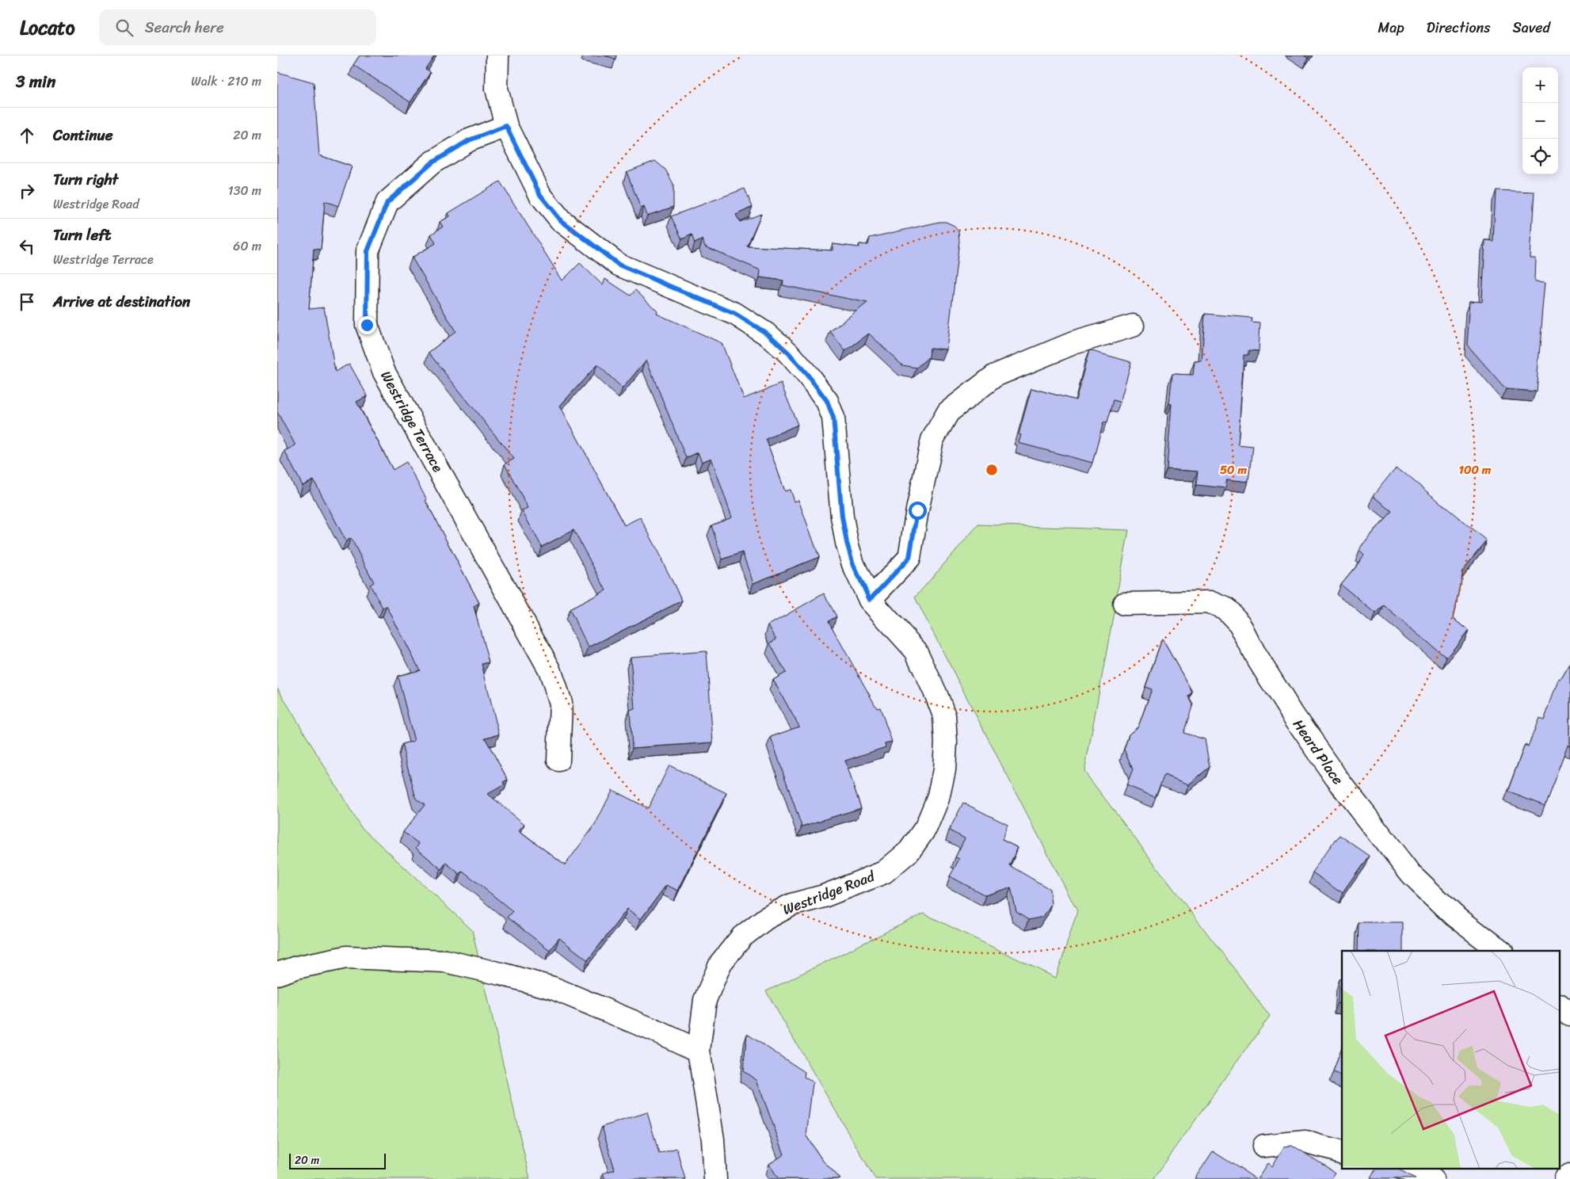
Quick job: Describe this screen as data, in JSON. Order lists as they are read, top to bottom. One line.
{"streets":{"street":["Westridge Terrace","Heard Place","Westridge Road"]},"crossings":[["Westridge Terrace","Westridge Road"]],"scale_bar":"20 m","page":{"header":"Locato","search":"Search here","nav":["Map","Directions","Saved"],"heading":["3 min","Walk · 210 m"],"map_buttons":["+","−"],"list":[["Continue","20 m"],["Turn right","Westridge Road","130 m"],["Turn left","Westridge Terrace","60 m"],"Arrive at destination"],"scale":"20 m"},"rings":["50 m","100 m"]}
